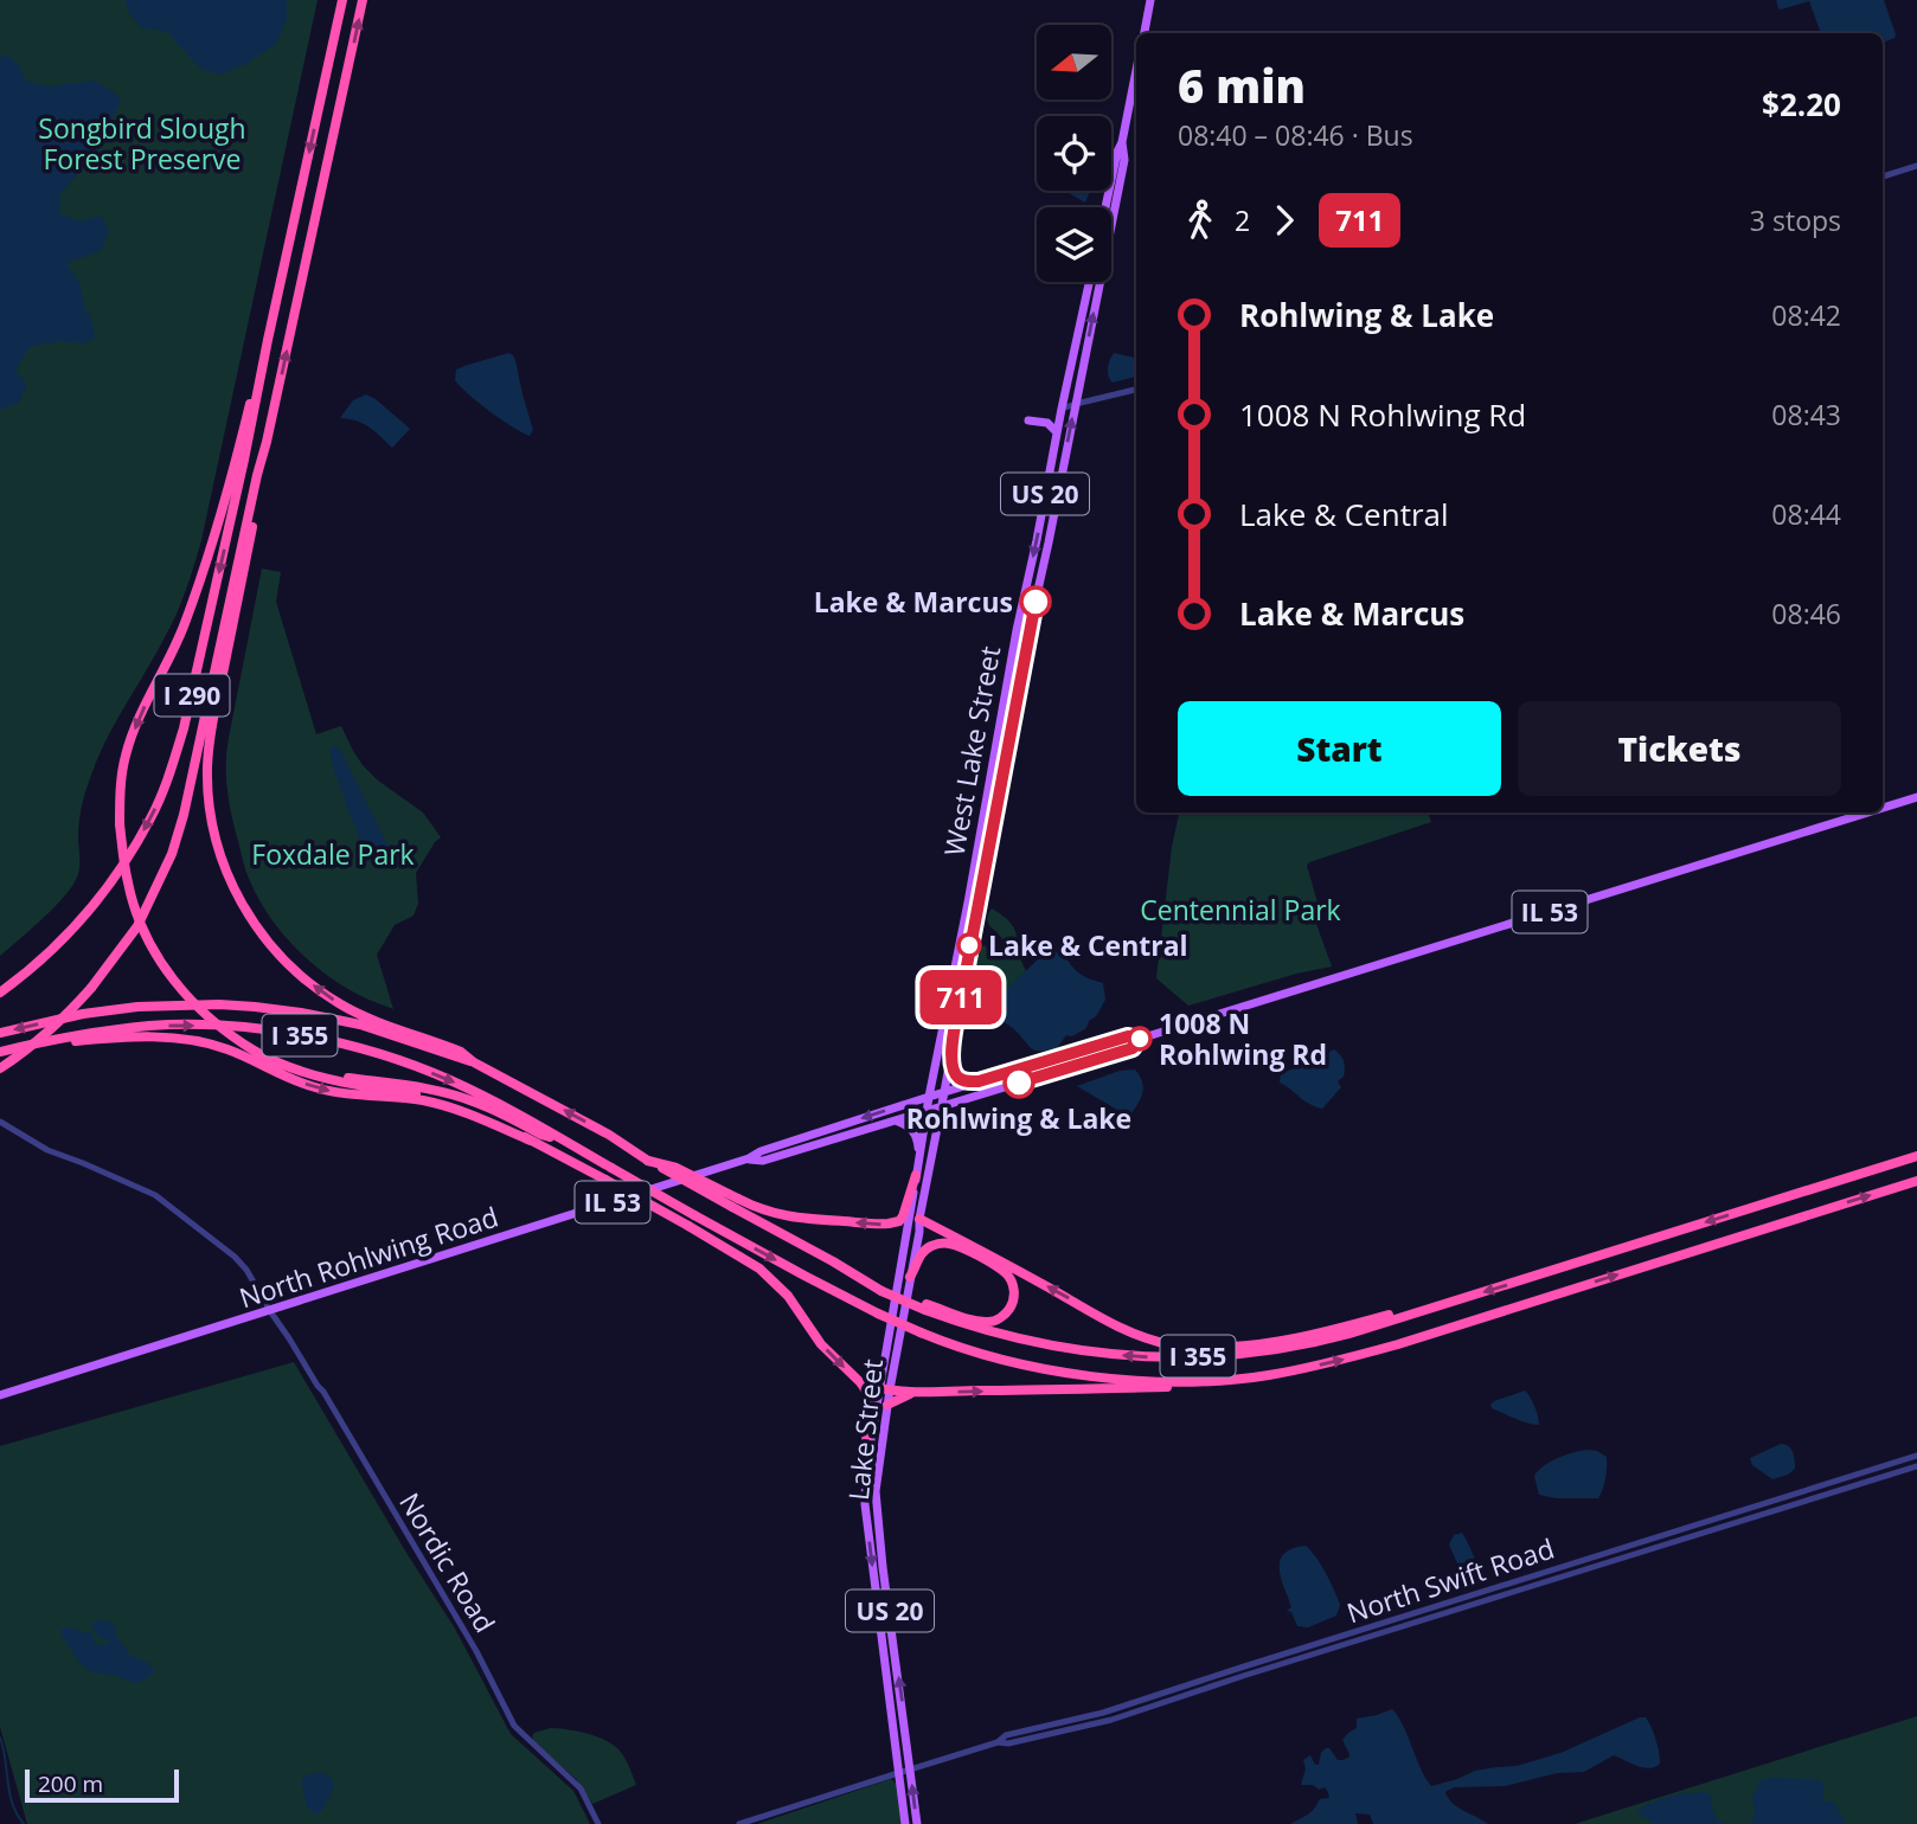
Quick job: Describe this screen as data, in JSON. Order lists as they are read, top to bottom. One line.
{"streets":{"highway":["I 290","I 355"],"main road":["US 20","West Lake Street","IL 53","North Rohlwing Road","Lake Street"],"street":["Nordic Road","North Swift Road"]},"crossings":[["West Lake Street","North Rohlwing Road"],["West Lake Street","Lake Street"],["North Rohlwing Road","Lake Street"],["North Rohlwing Road","Nordic Road"],["Lake Street","North Swift Road"]],"parks":["Songbird Slough Forest Preserve","Foxdale Park","Centennial Park"],"places":["Lake & Marcus","Lake & Central","1008 N Rohlwing Rd","Rohlwing & Lake"],"lines":["bus line 711"],"scale_bar":"200 m","north":"left","page":{"on_map":"711","heading":["6 min","08:40 – 08:46 · Bus","$2.20"],"legs":["2","711","3 stops"],"list":[{"name":"Rohlwing & Lake","value":"08:42"},{"name":"1008 N Rohlwing Rd","value":"08:43"},{"name":"Lake & Central","value":"08:44"},{"name":"Lake & Marcus","value":"08:46"}],"buttons":["Start","Tickets"],"scale":"200 m"}}
